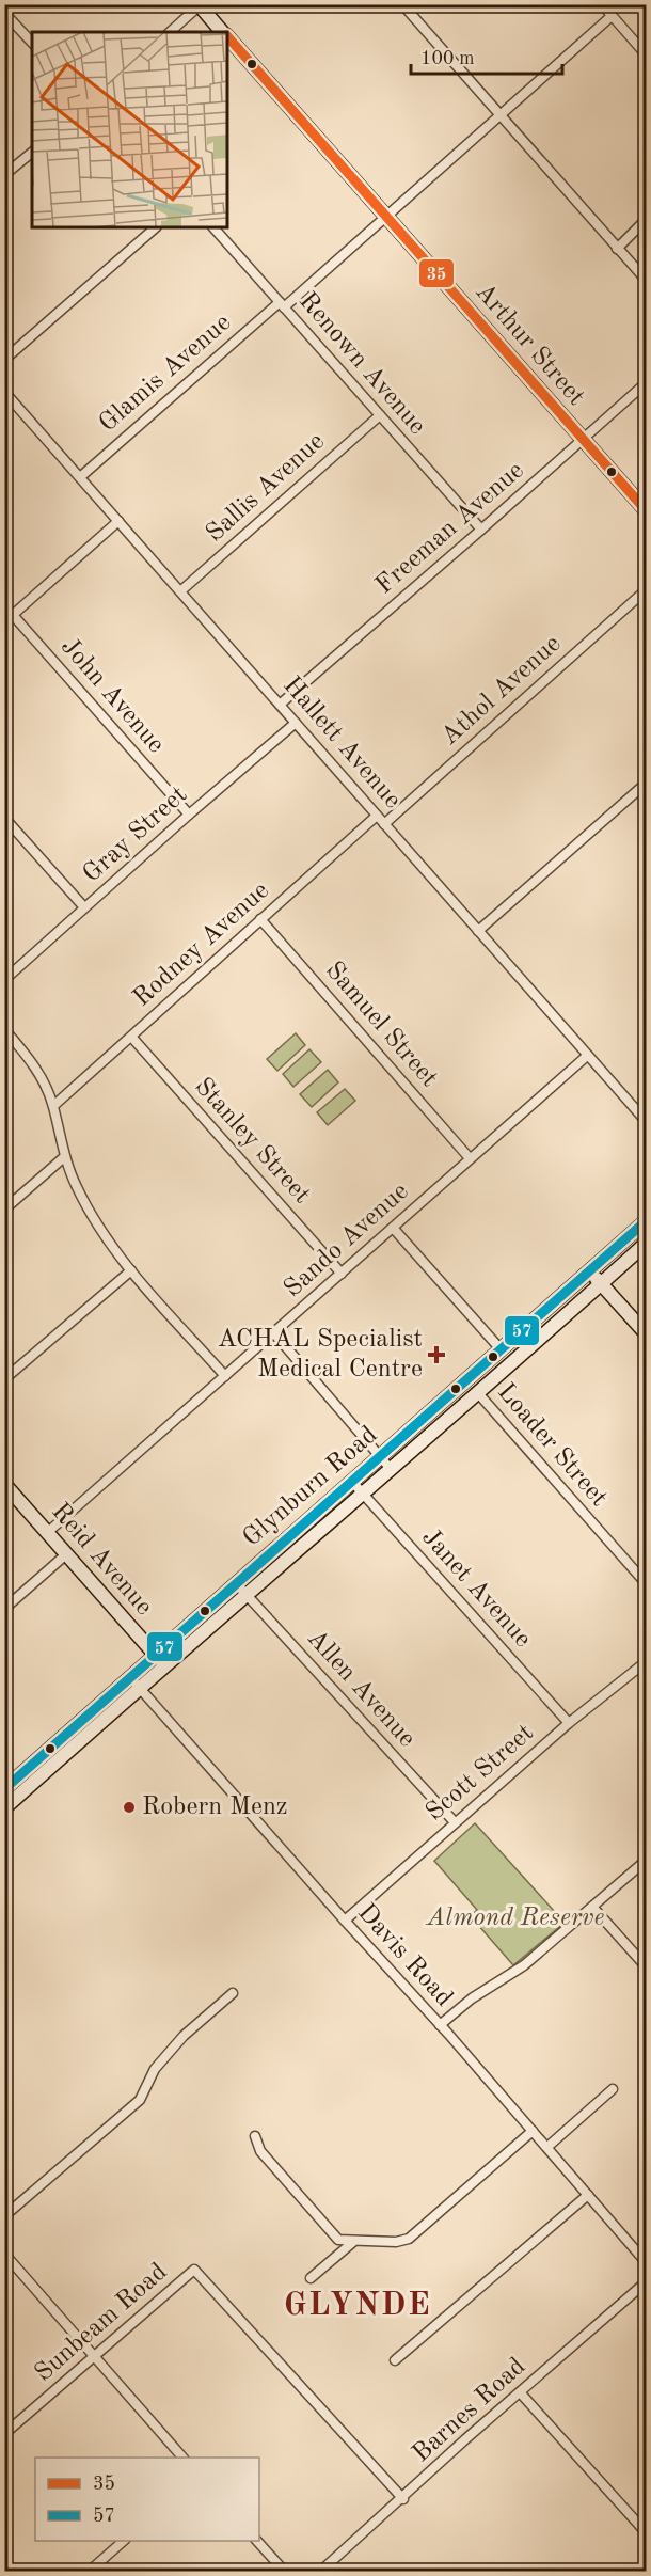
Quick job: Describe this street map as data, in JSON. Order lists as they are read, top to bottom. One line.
{"streets":{"main road":["Arthur Street","Glynburn Road","Reid Avenue"],"street":["Renown Avenue","Glamis Avenue","Sallis Avenue","Freeman Avenue","Athol Avenue","John Avenue","Hallett Avenue","Gray Street","Rodney Avenue","Samuel Street","Stanley Street","Sando Avenue","Loader Street","Janet Avenue","Allen Avenue","Scott Street","Davis Road","Sunbeam Road","Barnes Road"]},"crossings":[["Arthur Street","Glamis Avenue"],["Arthur Street","Freeman Avenue"],["Renown Avenue","Glamis Avenue"],["Renown Avenue","Sallis Avenue"],["Renown Avenue","Freeman Avenue"],["Glamis Avenue","Hallett Avenue"],["Sallis Avenue","Hallett Avenue"],["Freeman Avenue","Hallett Avenue"],["Athol Avenue","Hallett Avenue"],["John Avenue","Gray Street"],["Hallett Avenue","Gray Street"],["Hallett Avenue","Rodney Avenue"],["Hallett Avenue","Sando Avenue"],["Rodney Avenue","Samuel Street"],["Rodney Avenue","Stanley Street"],["Samuel Street","Sando Avenue"],["Stanley Street","Sando Avenue"],["Sando Avenue","Reid Avenue"],["Loader Street","Glynburn Road"],["Glynburn Road","Reid Avenue"],["Glynburn Road","Janet Avenue"],["Glynburn Road","Allen Avenue"],["Glynburn Road","Davis Road"],["Janet Avenue","Scott Street"],["Allen Avenue","Scott Street"],["Scott Street","Davis Road"],["Sunbeam Road","Barnes Road"]],"districts":["GLYNDE"],"parks":["Almond Reserve"],"places":{"health":["ACHAL Specialist Medical Centre"],"other":["Robern Menz"]},"lines":["transit line 35","transit line 57"],"legend":["35","57"],"scale_bar":"100 m"}
